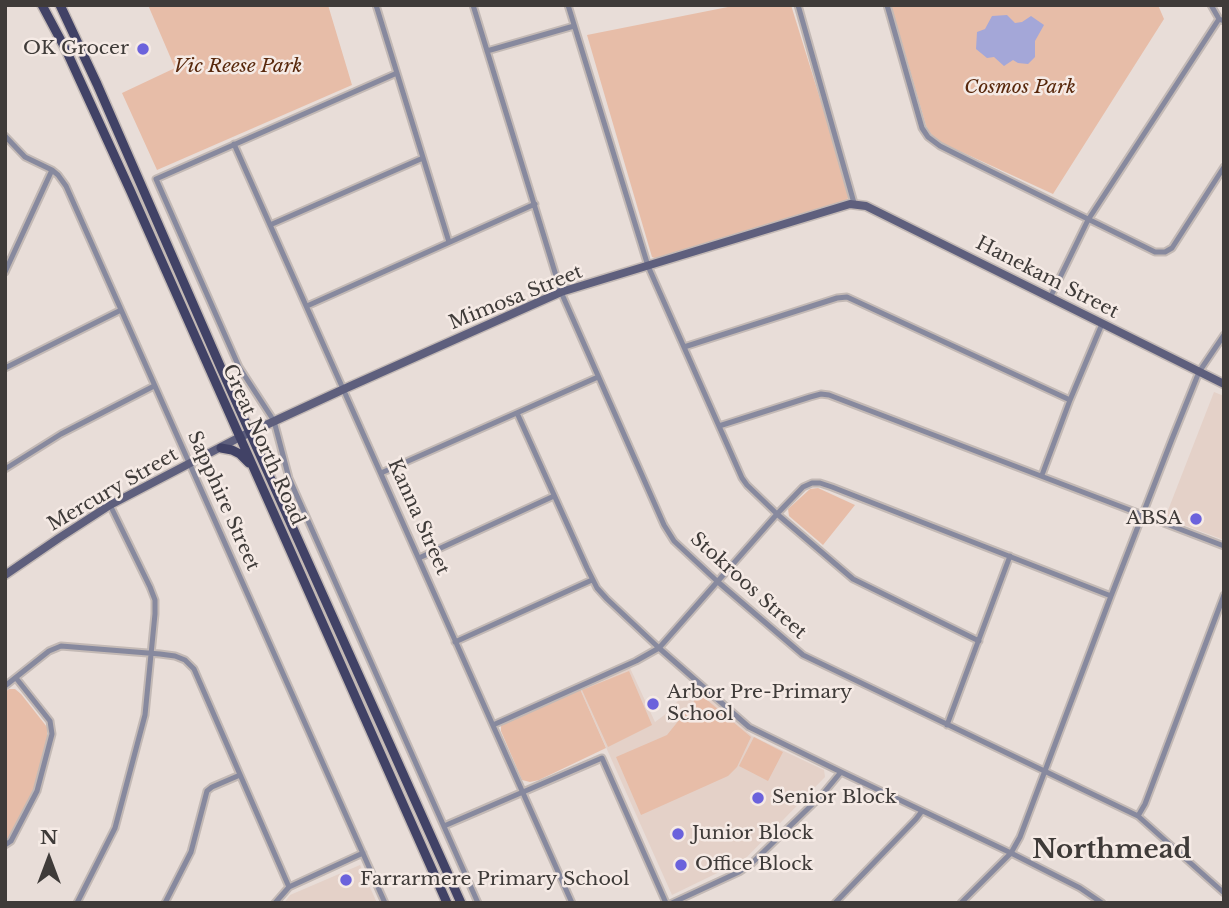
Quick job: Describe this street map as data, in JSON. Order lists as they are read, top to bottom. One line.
{"streets":{"main road":["Great North Road"],"street":["Hanekam Street","Mimosa Street","Mercury Street","Sapphire Street","Kanna Street","Stokroos Street"]},"crossings":[["Hanekam Street","Mimosa Street"],["Mimosa Street","Great North Road"],["Mimosa Street","Mercury Street"],["Mimosa Street","Kanna Street"],["Mimosa Street","Stokroos Street"],["Great North Road","Mercury Street"],["Mercury Street","Sapphire Street"]],"districts":["Northmead"],"parks":["Vic Reese Park","Cosmos Park"],"places":["OK Grocer","ABSA","Arbor Pre-Primary School","Senior Block","Junior Block","Office Block","Farrarmere Primary School"],"north":"top"}
